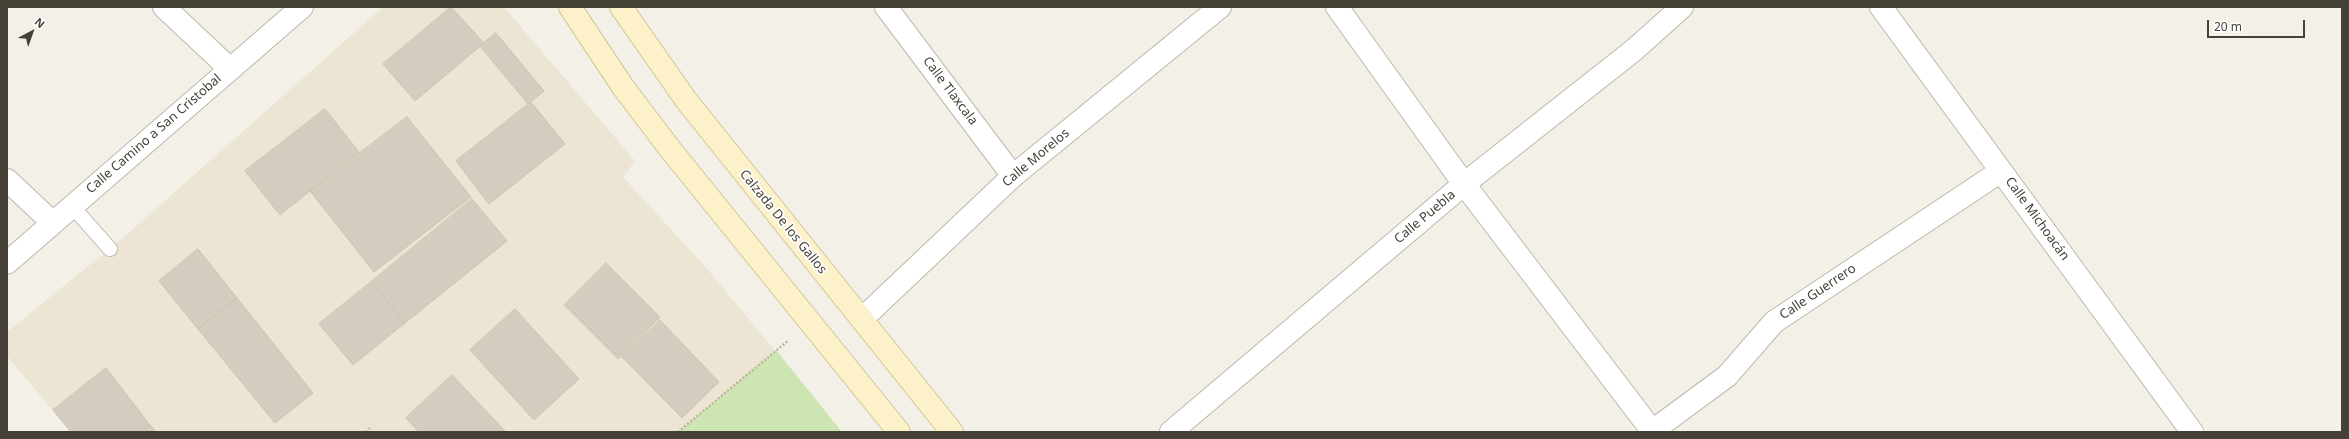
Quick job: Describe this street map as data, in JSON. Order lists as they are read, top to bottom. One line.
{"streets":{"main road":["Calzada De los Gallos"],"street":["Calle Tlaxcala","Calle Camino a San Cristobal","Calle Morelos","Calle Puebla","Calle Michoacán","Calle Guerrero"]},"crossings":[["Calle Tlaxcala","Calle Morelos"],["Calle Morelos","Calzada De los Gallos"],["Calle Michoacán","Calle Guerrero"]],"scale_bar":"20 m","north":"top right"}
